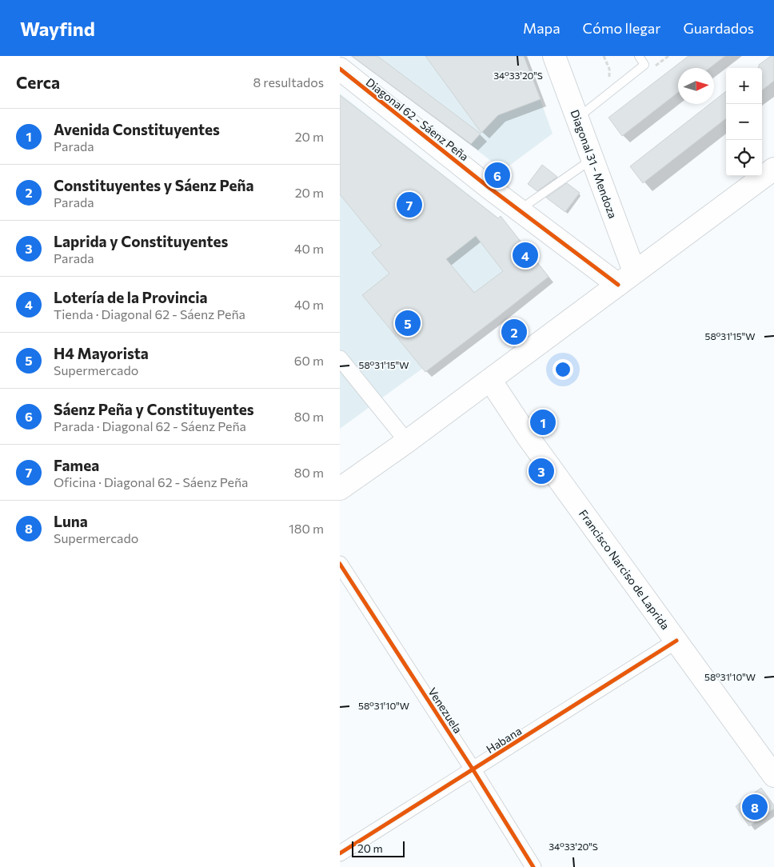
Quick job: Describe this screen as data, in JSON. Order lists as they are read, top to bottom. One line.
{"streets":{"main road":["Diagonal 62 - Sáenz Peña","Diagonal 31 - Mendoza","Francisco Narciso de Laprida"],"street":["Venezuela","Habana"]},"crossings":[["Diagonal 62 - Sáenz Peña","Diagonal 31 - Mendoza"],["Francisco Narciso de Laprida","Habana"],["Venezuela","Habana"]],"scale_bar":"20 m","north":"right","page":{"header":"Wayfind","nav":["Mapa","Cómo llegar","Guardados"],"heading":["Cerca","8 resultados"],"map_buttons":["+","−"],"list":[{"mark":"1","name":"Avenida Constituyentes","note":"Parada","value":"20 m"},{"mark":"2","name":"Constituyentes y Sáenz Peña","note":"Parada","value":"20 m"},{"mark":"3","name":"Laprida y Constituyentes","note":"Parada","value":"40 m"},{"mark":"4","name":"Lotería de la Provincia","note":"Tienda · Diagonal 62 - Sáenz Peña","value":"40 m"},{"mark":"5","name":"H4 Mayorista","note":"Supermercado","value":"60 m"},{"mark":"6","name":"Sáenz Peña y Constituyentes","note":"Parada · Diagonal 62 - Sáenz Peña","value":"80 m"},{"mark":"7","name":"Famea","note":"Oficina · Diagonal 62 - Sáenz Peña","value":"80 m"},{"mark":"8","name":"Luna","note":"Supermercado","value":"180 m"}],"pins":["6","7","4","5","2","1","3","8"],"scale":"20 m"},"coordinates":["34°33'20\"S","58°31'15\"W","58°31'10\"W"]}
